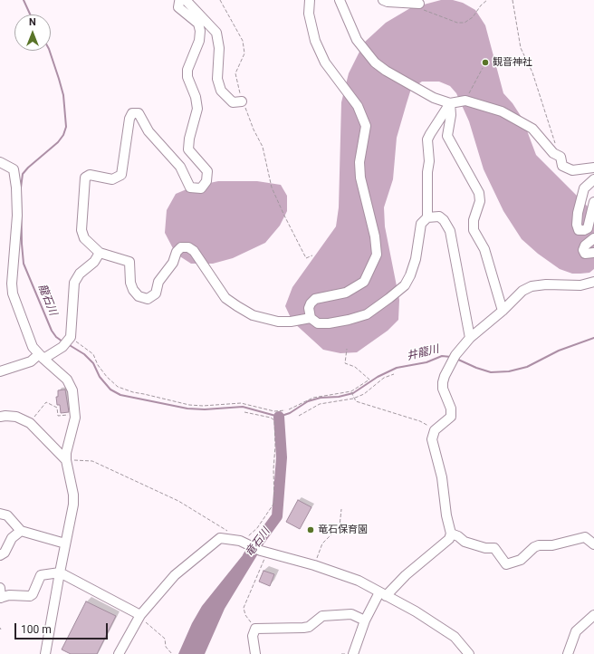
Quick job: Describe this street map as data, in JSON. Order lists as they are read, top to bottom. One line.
{"water":["龍石川","井龍川","竜石川"],"places":["観音神社","竜石保育園"],"scale_bar":"100 m","north":"top"}
